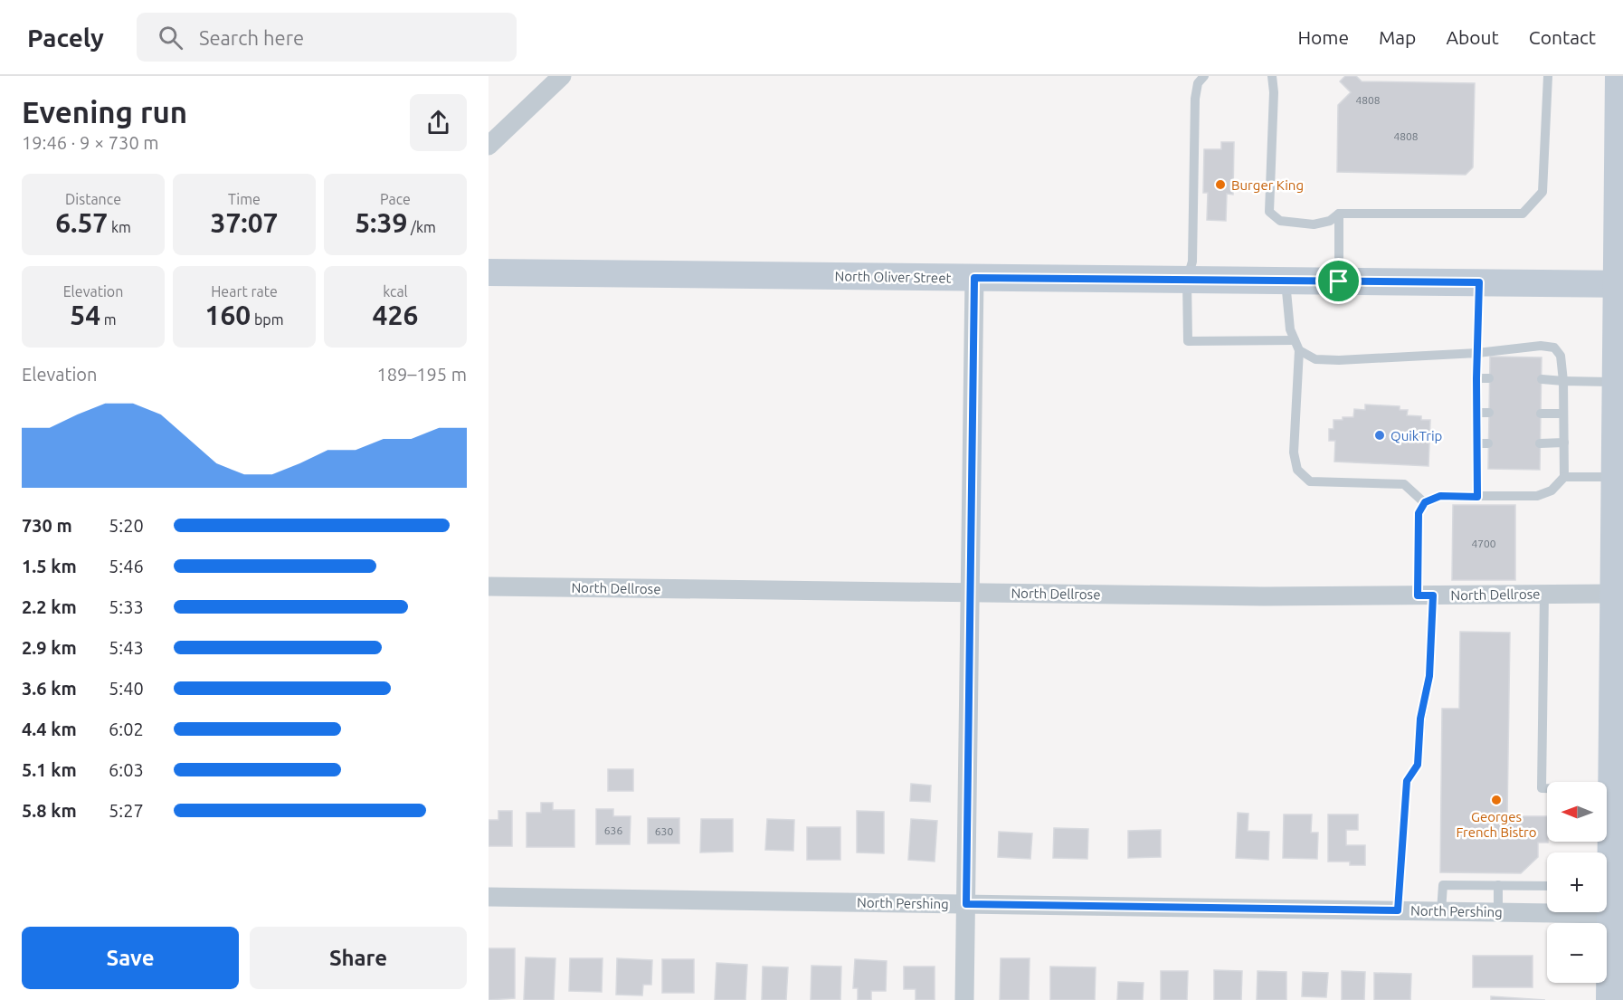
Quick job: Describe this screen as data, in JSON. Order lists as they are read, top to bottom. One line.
{"streets":{"main road":["North Oliver Street"],"street":["North Dellrose","North Pershing"]},"places":["Burger King","QuikTrip","Georges French Bistro"],"house_numbers":["4808","4808","4700","636","630"],"north":"left","page":{"header":"Pacely","search":"Search here","nav":["Home","Map","About","Contact"],"heading":["Evening run","19:46 · 9 × 730 m"],"stats":[["Distance","6.57 km"],["Time","37:07"],["Pace","5:39 /km"],["Elevation","54 m"],["Heart rate","160 bpm"],["kcal","426"]],"chart":["Elevation","189–195 m"],"list":[{"name":"730 m","note":"5:20"},{"name":"1.5 km","note":"5:46"},{"name":"2.2 km","note":"5:33"},{"name":"2.9 km","note":"5:43"},{"name":"3.6 km","note":"5:40"},{"name":"4.4 km","note":"6:02"},{"name":"5.1 km","note":"6:03"},{"name":"5.8 km","note":"5:27"}],"map_buttons":["+","−"],"buttons":["Save","Share"]}}
